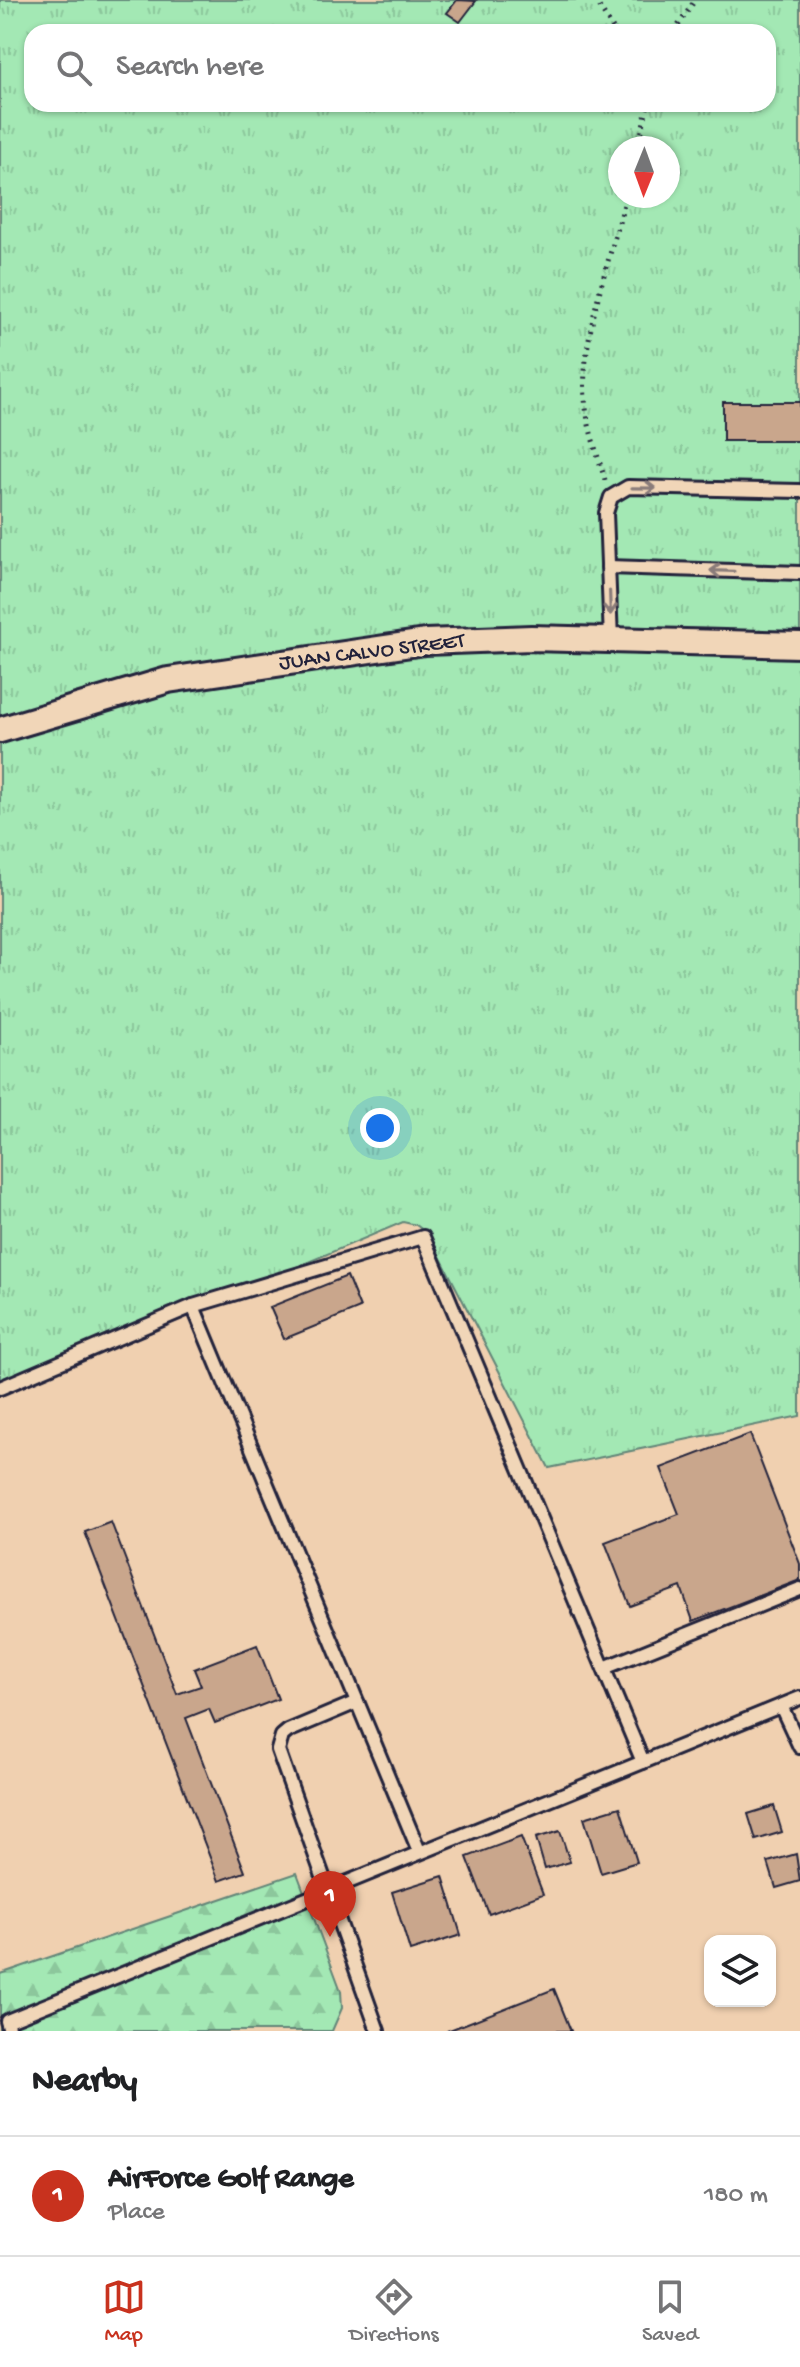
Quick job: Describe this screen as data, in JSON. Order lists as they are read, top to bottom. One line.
{"streets":{"street":["JUAN CALVO STREET"]},"north":"bottom","page":{"search":"Search here","pins":"1","heading":"Nearby","list":[{"mark":"1","name":"AirForce Golf Range","note":"Place","value":"180 m"}],"nav":["Map","Directions","Saved"]}}
